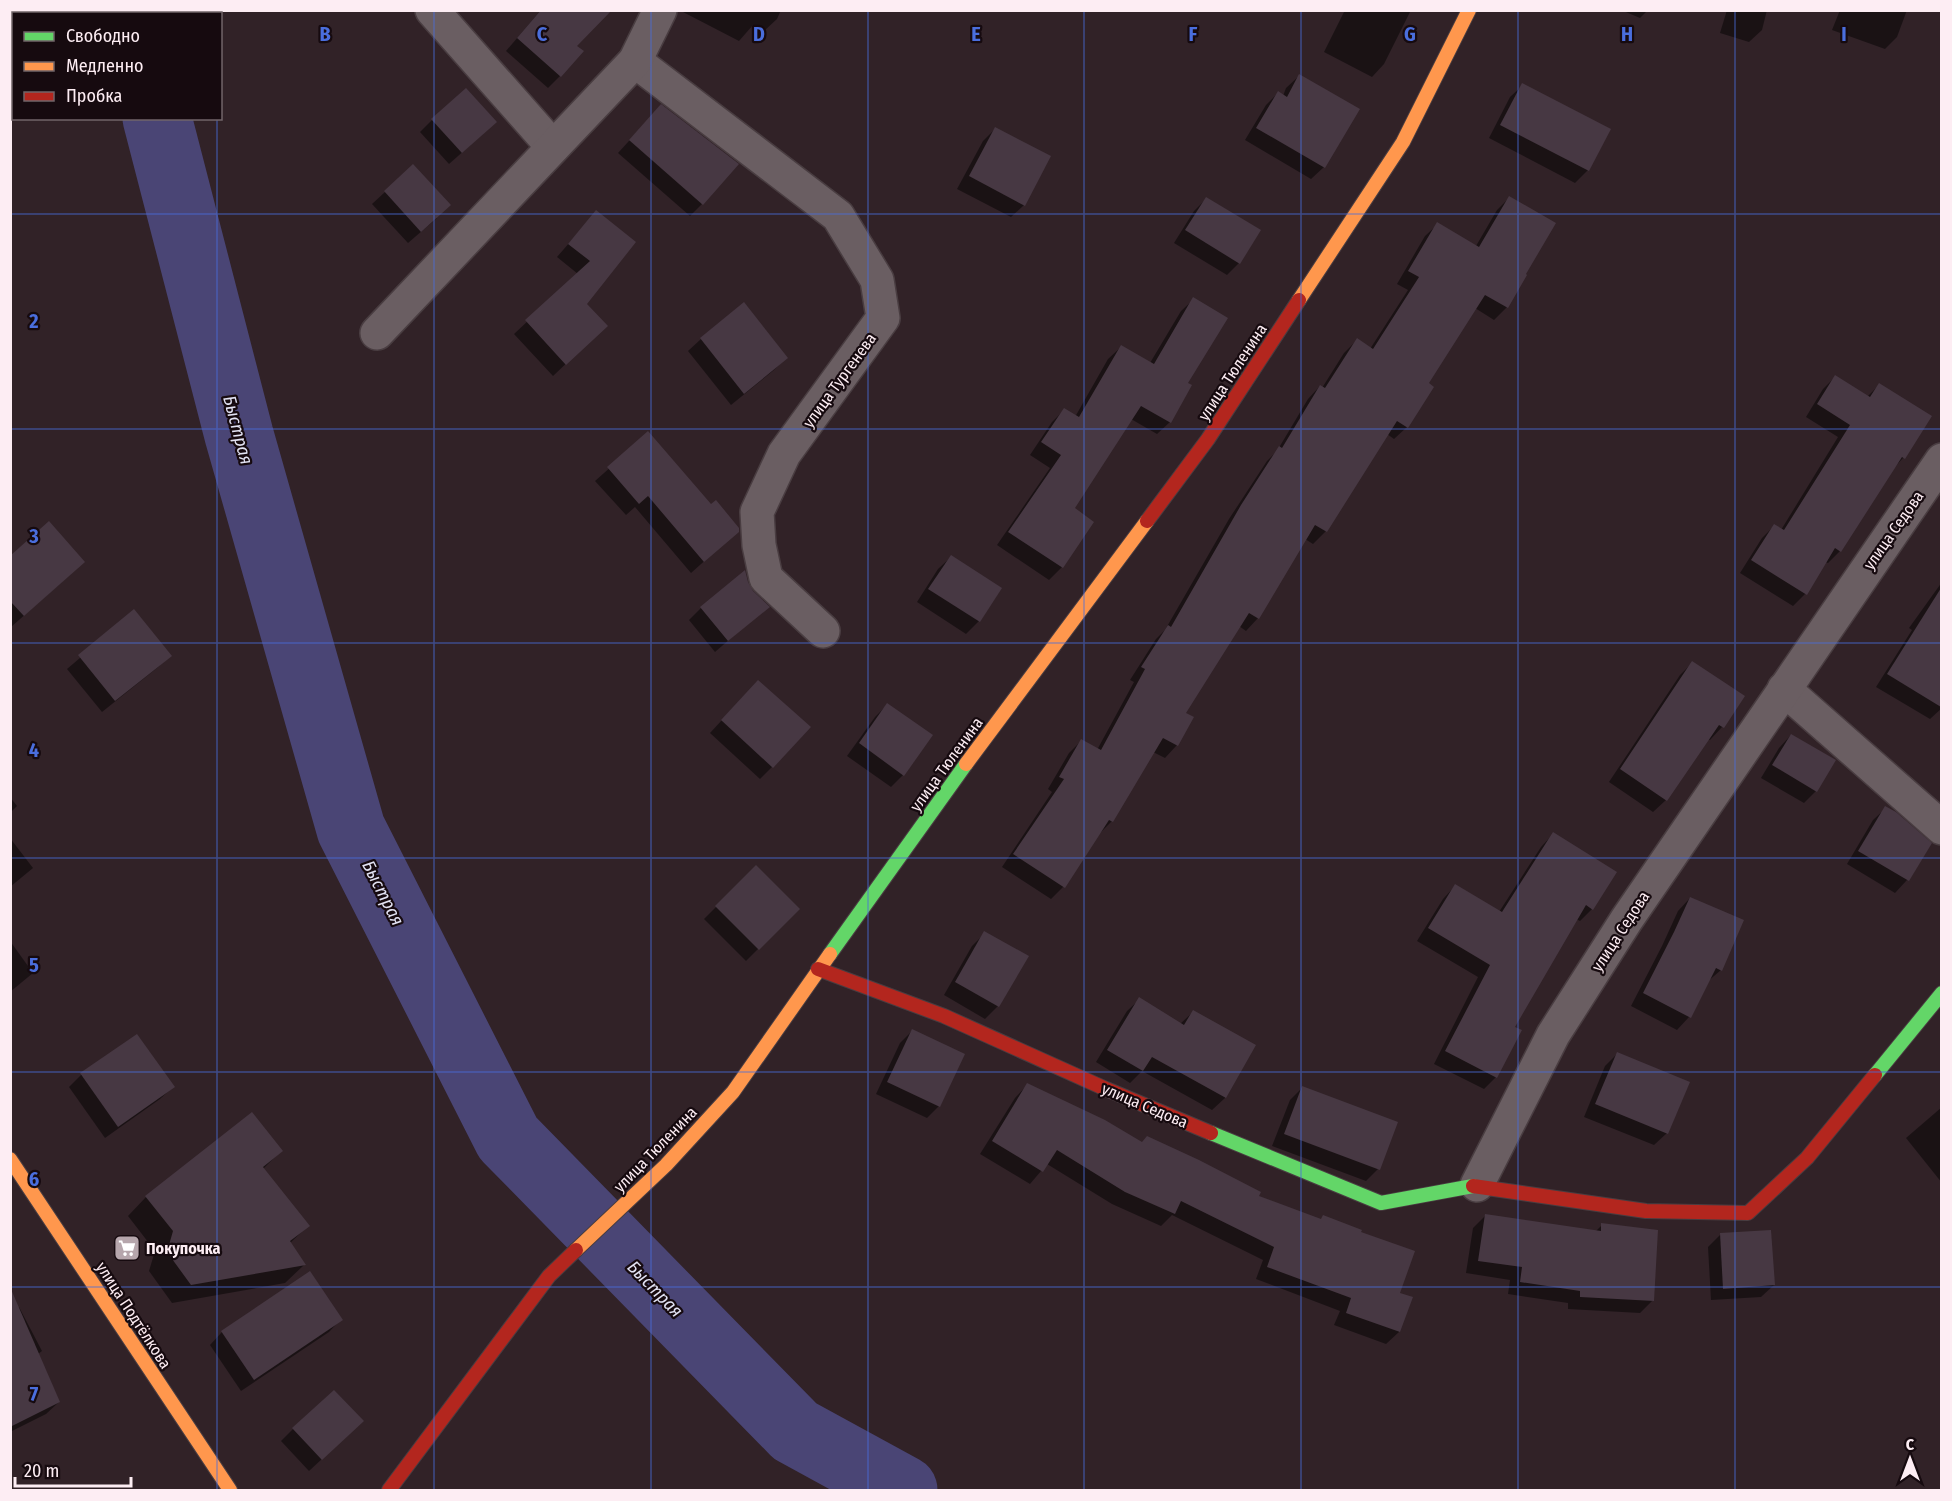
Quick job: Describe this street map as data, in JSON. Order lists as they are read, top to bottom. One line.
{"streets":{"street":["улица Тюленина","улица Тургенева","улица Седова","улица Подтёлкова"]},"crossings":[["улица Тюленина","улица Седова"]],"water":["Быстрая"],"places":{"supermarket":["Покупочка"]},"legend":["Свободно","Медленно","Пробка"],"scale_bar":"20 m","north":"top","grid":{"columns":["B","C","D","E","F","G","H","I"],"rows":["2","3","4","5","6","7"]}}
